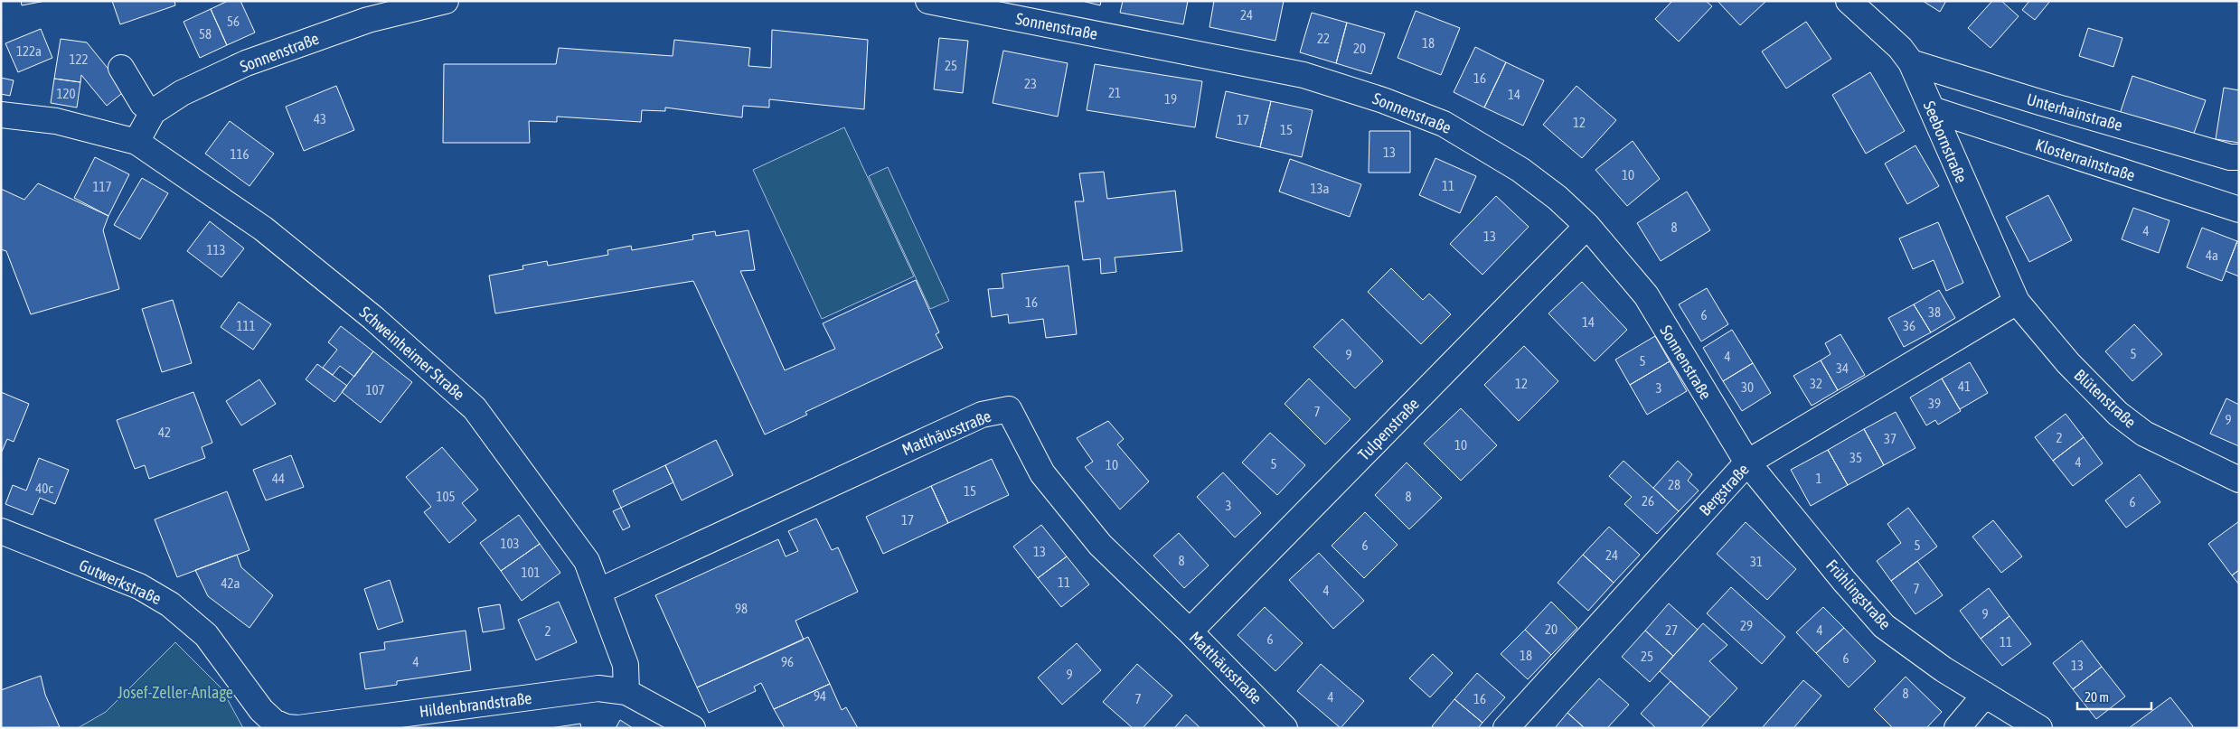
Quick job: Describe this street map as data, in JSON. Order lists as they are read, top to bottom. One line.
{"streets":{"street":["Sonnenstraße","Unterhainstraße","Seebornstraße","Klosterrainstraße","Schweinheimer Straße","Blütenstraße","Tulpenstraße","Matthäusstraße","Bergstraße","Gutwerkstraße","Frühlingstraße","Hildenbrandstraße"]},"crossings":[["Sonnenstraße","Schweinheimer Straße"],["Sonnenstraße","Tulpenstraße"],["Sonnenstraße","Bergstraße"],["Sonnenstraße","Frühlingstraße"],["Unterhainstraße","Seebornstraße"],["Seebornstraße","Klosterrainstraße"],["Seebornstraße","Blütenstraße"],["Seebornstraße","Bergstraße"],["Schweinheimer Straße","Matthäusstraße"],["Schweinheimer Straße","Hildenbrandstraße"],["Blütenstraße","Bergstraße"],["Tulpenstraße","Matthäusstraße"],["Bergstraße","Frühlingstraße"],["Gutwerkstraße","Hildenbrandstraße"]],"parks":["Josef-Zeller-Anlage"],"house_numbers":["24","56","58","22","18","20","122a","122","25","16","23","21","120","14","19","43","17","12","15","13","116","10","11","117","13a","8","4","13","113","4a","16","38","6","14","111","36","5","9","4","5","34","12","32","41","30","3","107","39","7","9","42","2","37","10","35","4","5","10","44","1","28","40c","15","105","8","26","6","3","17","103","6","5","13","24","8","31","101","11","42a","7","4","98","9","29","20","27","4","2","6","11","18","25","6","4","96","13","9","8","94","4","7","16"],"scale_bar":"20 m"}
